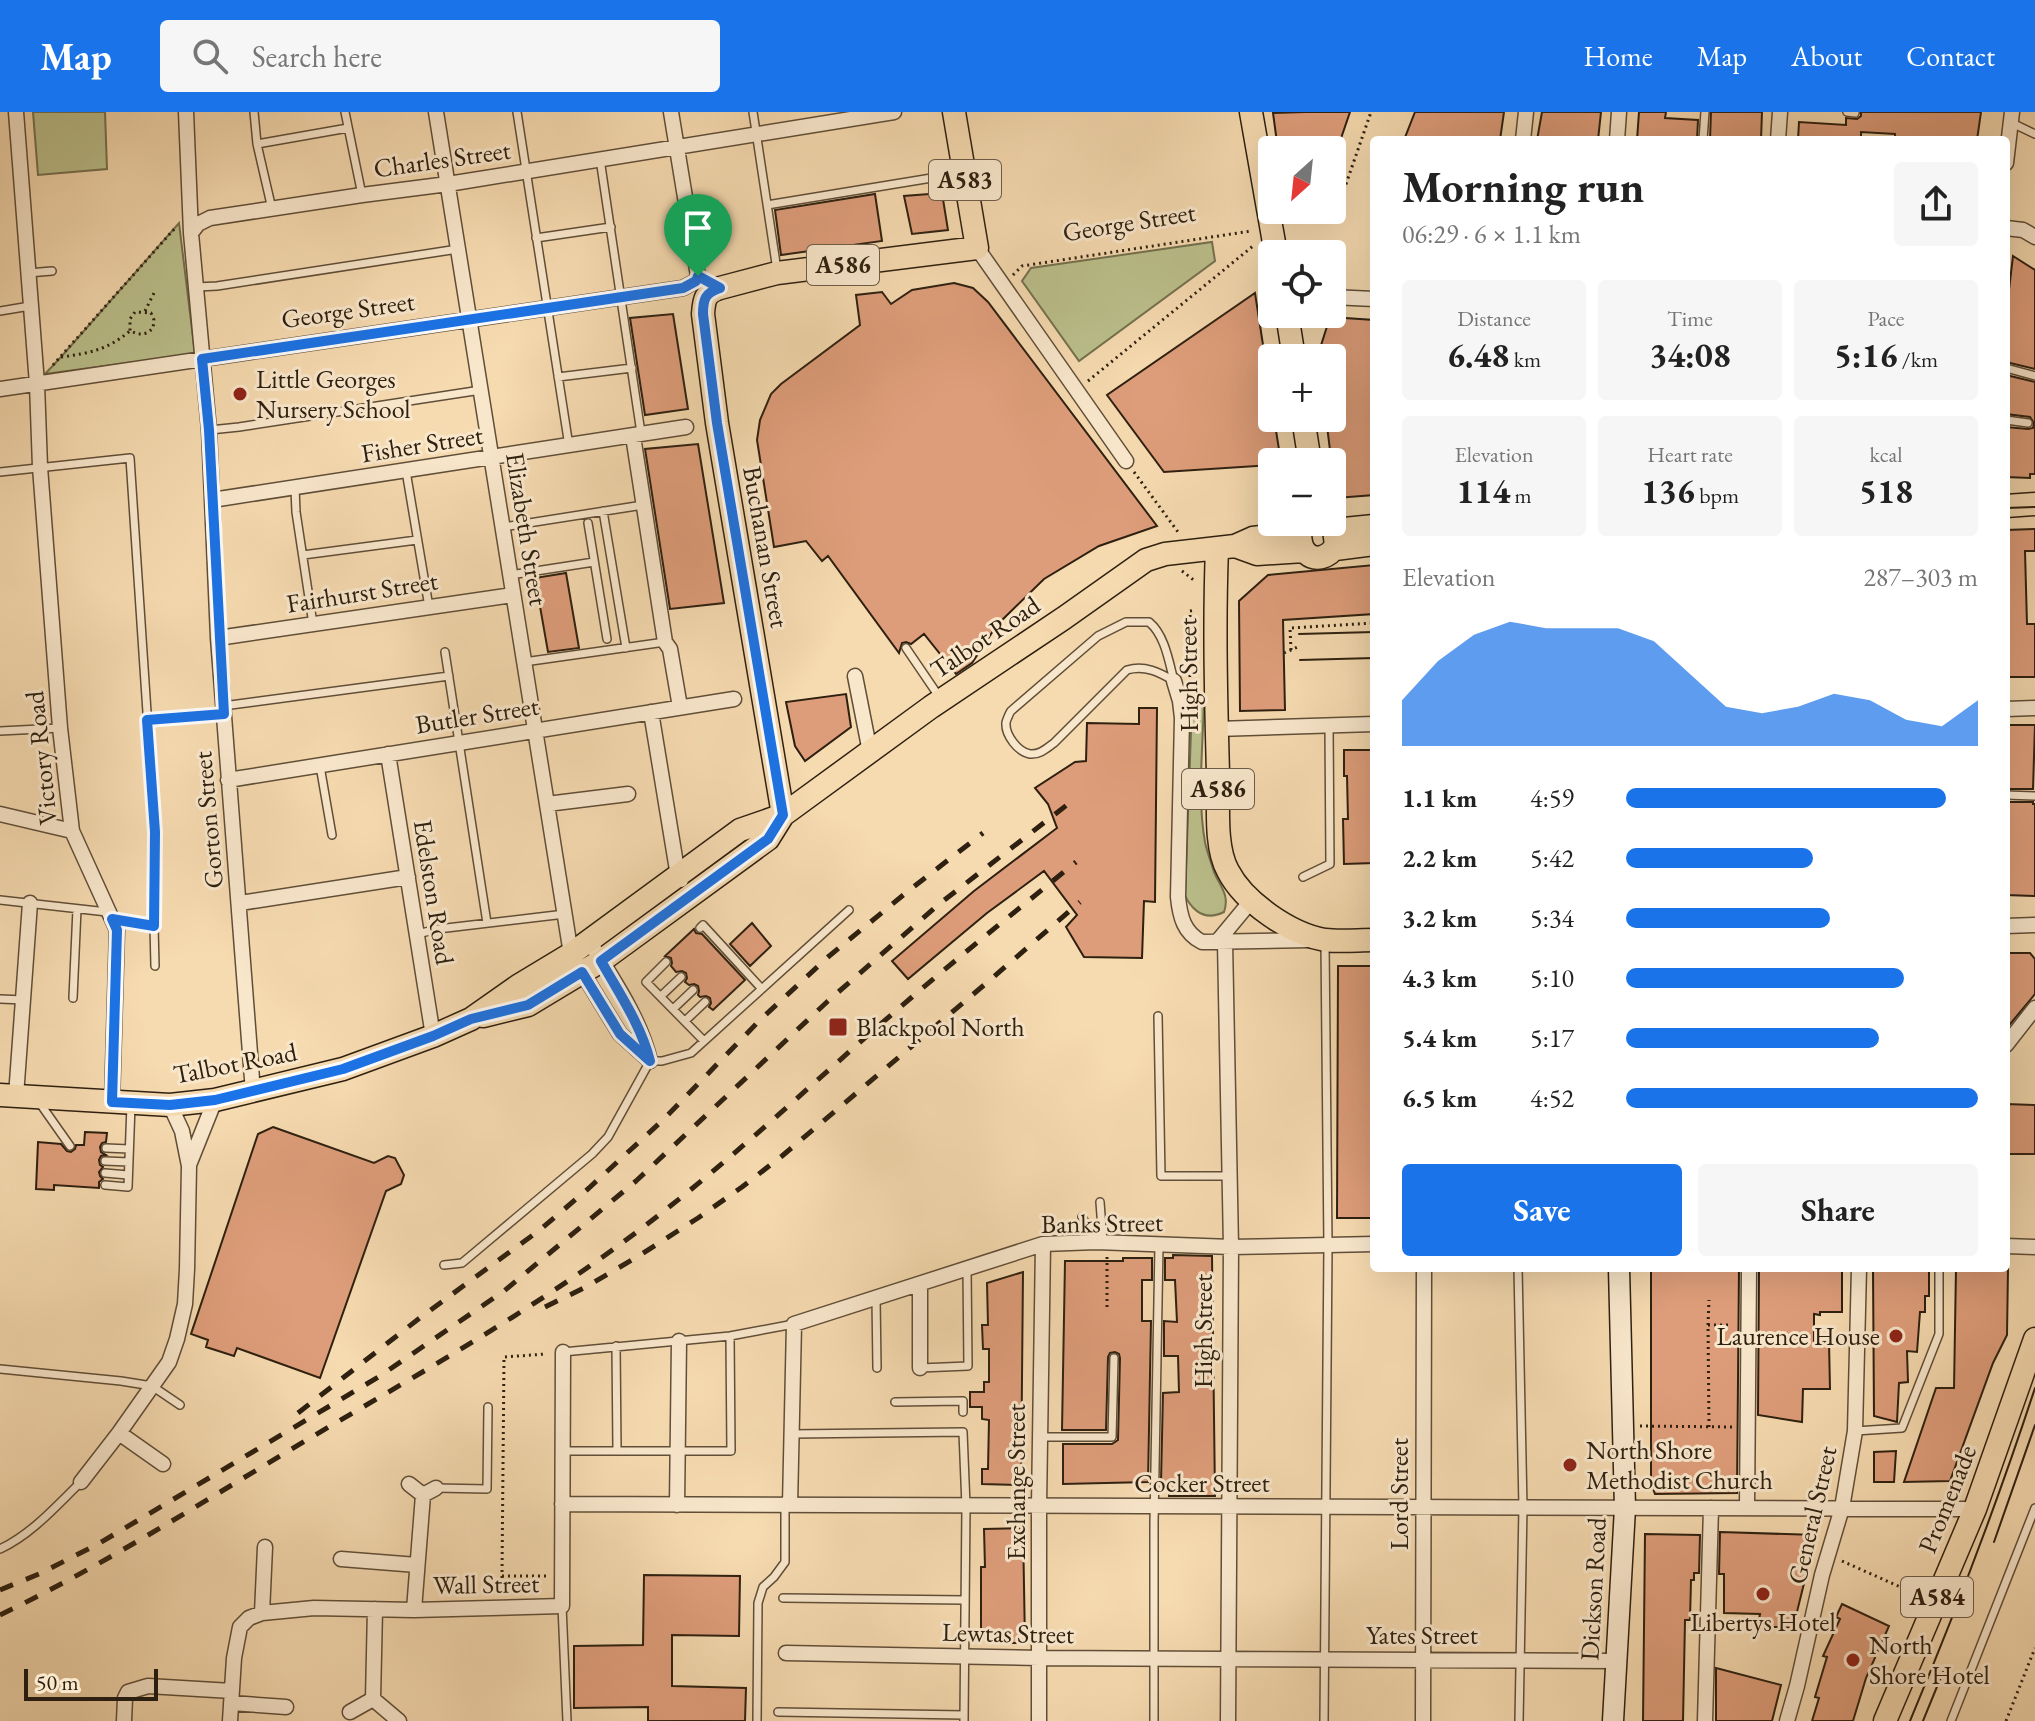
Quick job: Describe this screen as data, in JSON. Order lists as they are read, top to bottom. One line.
{"streets":{"main road":["A583","George Street","A586","Buchanan Street","Talbot Road","High Street","Promenade","A584"],"street":["Charles Street","Fisher Street","Elizabeth Street","Fairhurst Street","Butler Street","Victory Road","Gorton Street","Edelston Road","Banks Street","Exchange Street","Cocker Street","Lord Street","General Street","Wall Street","Dickson Road","Lewtas Street","Yates Street"]},"crossings":[["Charles Street","Elizabeth Street"],["Charles Street","Buchanan Street"],["Charles Street","Gorton Street"],["A583","George Street"],["George Street","Elizabeth Street"],["George Street","Buchanan Street"],["George Street","Victory Road"],["George Street","Gorton Street"],["A586","High Street"],["Fisher Street","Elizabeth Street"],["Fisher Street","Gorton Street"],["Elizabeth Street","Fairhurst Street"],["Elizabeth Street","Talbot Road"],["Elizabeth Street","Butler Street"],["Buchanan Street","Talbot Road"],["Fairhurst Street","Gorton Street"],["Talbot Road","High Street"],["Talbot Road","Victory Road"],["Talbot Road","Gorton Street"],["Talbot Road","Edelston Road"],["High Street","Banks Street"],["High Street","Cocker Street"],["High Street","Lewtas Street"],["High Street","Yates Street"],["Butler Street","Gorton Street"],["Butler Street","Edelston Road"],["Banks Street","Exchange Street"],["Exchange Street","Cocker Street"],["Exchange Street","Lewtas Street"],["Cocker Street","Lord Street"],["Cocker Street","Promenade"],["Cocker Street","General Street"],["Cocker Street","Wall Street"],["Cocker Street","Dickson Road"],["Lord Street","Yates Street"],["Dickson Road","Yates Street"],["Lewtas Street","Yates Street"]],"places":{"other":["Little Georges Nursery School","Laurence House","North Shore Methodist Church","Libertys Hotel","North Shore Hotel"],"transit":["Blackpool North"]},"scale_bar":"50 m","north":"bottom left","page":{"header":"Map","search":"Search here","nav":["Home","Map","About","Contact"],"map_buttons":["+","−"],"heading":["Morning run","06:29 · 6 × 1.1 km"],"stats":[["Distance","6.48 km"],["Time","34:08"],["Pace","5:16 /km"],["Elevation","114 m"],["Heart rate","136 bpm"],["kcal","518"]],"chart":["Elevation","287–303 m"],"list":[{"name":"1.1 km","note":"4:59"},{"name":"2.2 km","note":"5:42"},{"name":"3.2 km","note":"5:34"},{"name":"4.3 km","note":"5:10"},{"name":"5.4 km","note":"5:17"},{"name":"6.5 km","note":"4:52"}],"buttons":["Save","Share"],"scale":"50 m"}}
